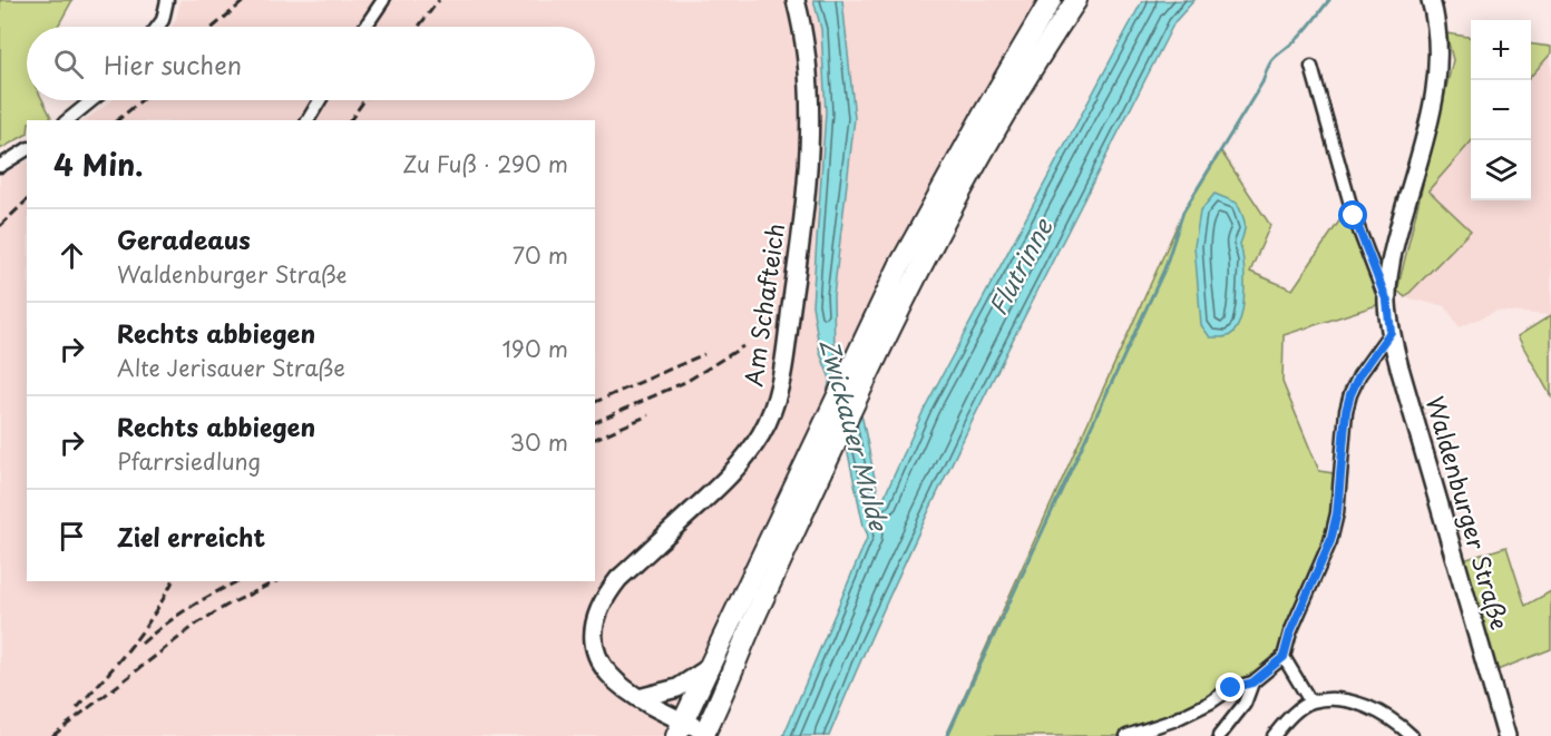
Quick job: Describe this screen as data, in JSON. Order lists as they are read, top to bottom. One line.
{"streets":{"street":["Am Schafteich","Waldenburger Straße"]},"water":["Flutrinne","Zwickauer Mulde"],"page":{"map_buttons":["+","−"],"search":"Hier suchen","heading":["4 Min.","Zu Fuß · 290 m"],"list":[["Geradeaus","Waldenburger Straße","70 m"],["Rechts abbiegen","Alte Jerisauer Straße","190 m"],["Rechts abbiegen","Pfarrsiedlung","30 m"],"Ziel erreicht"]}}
